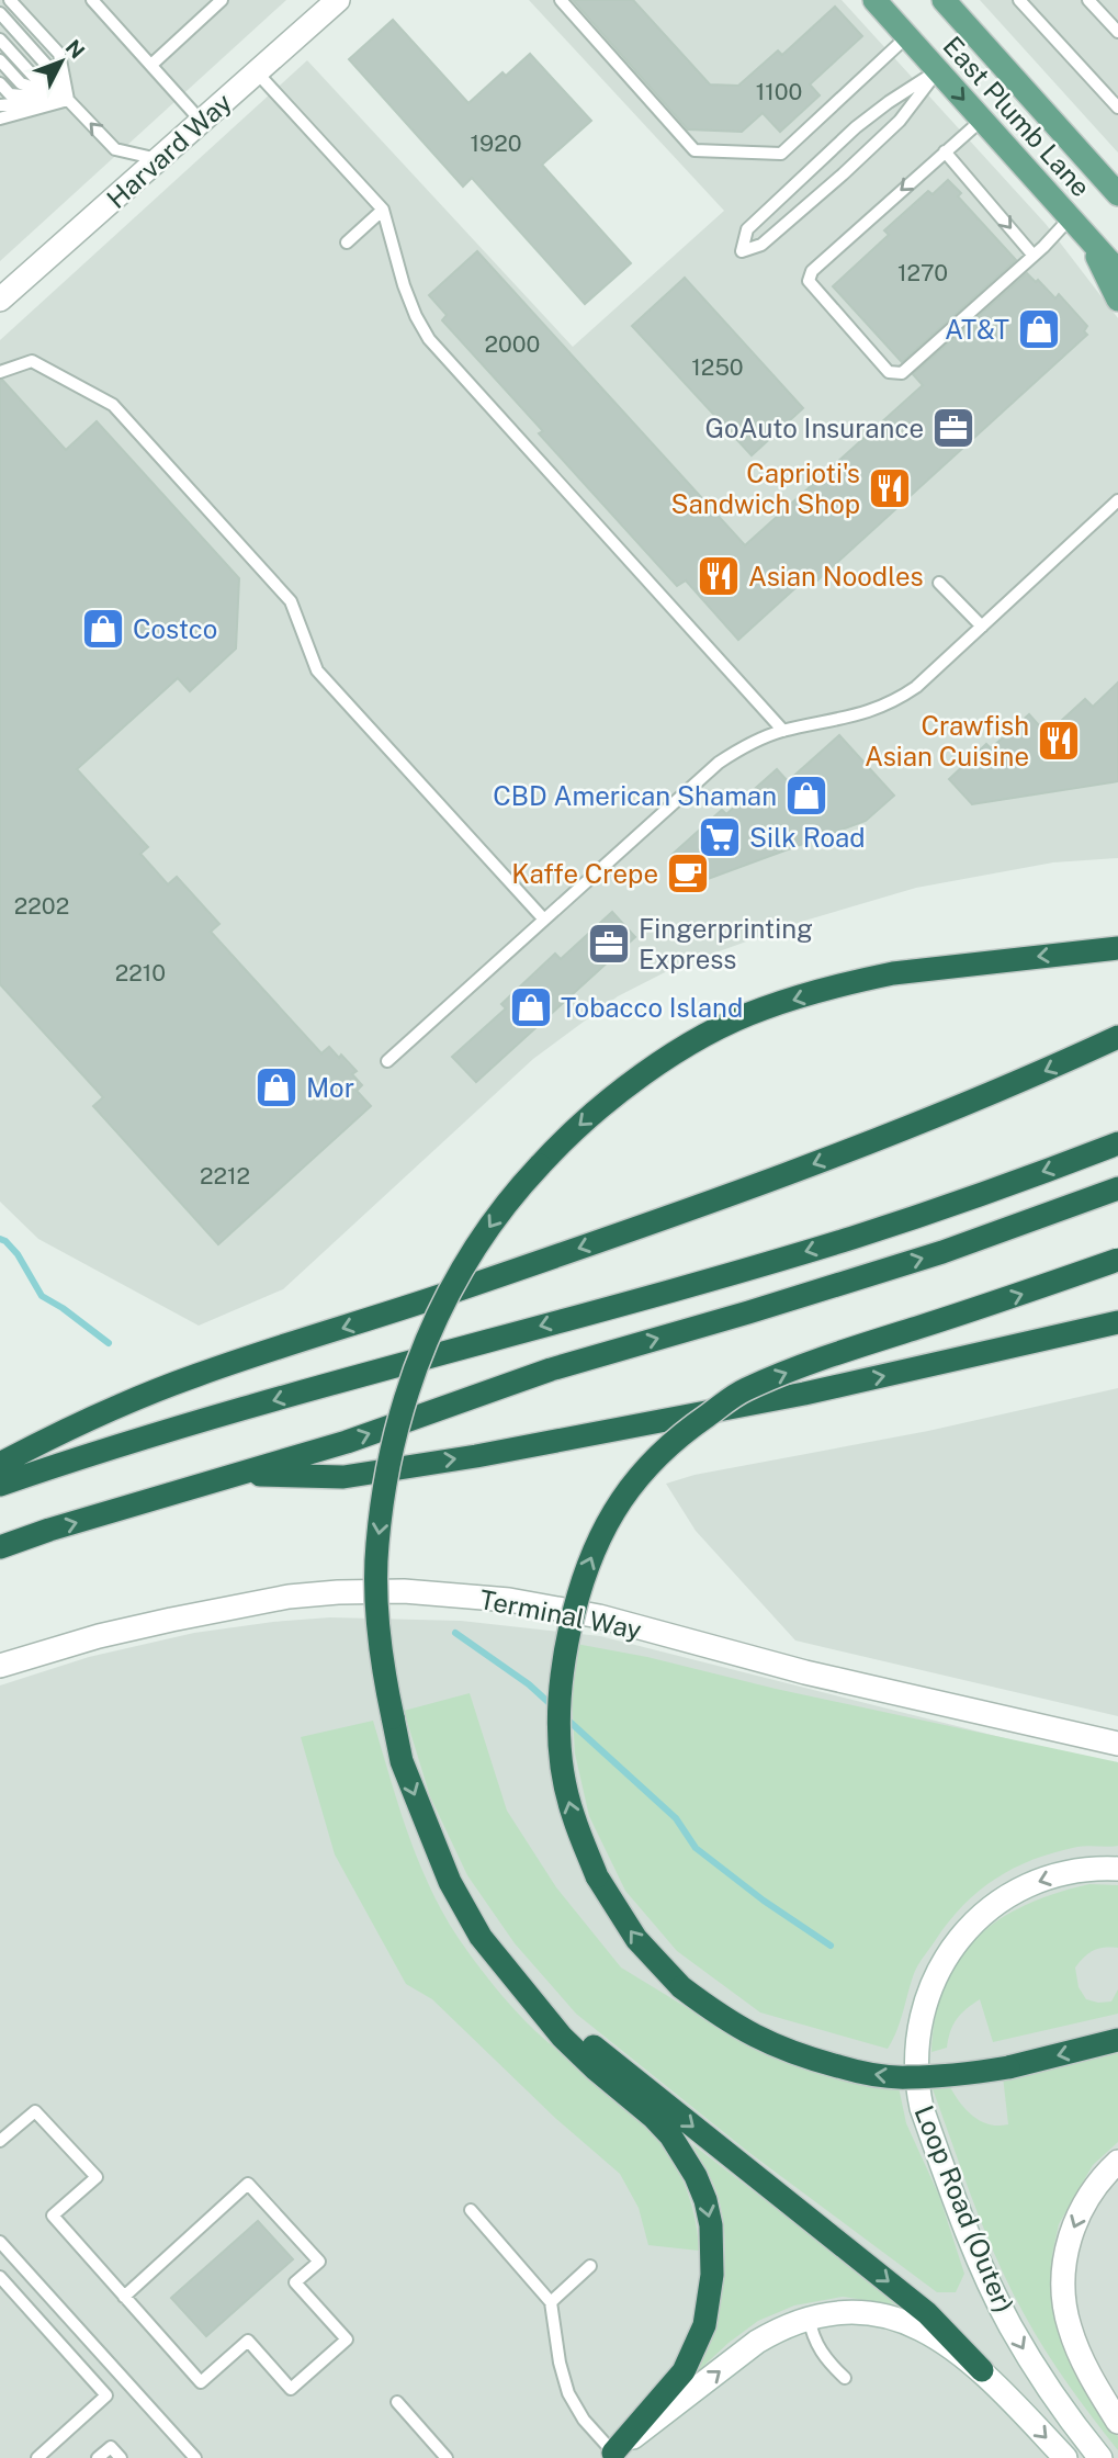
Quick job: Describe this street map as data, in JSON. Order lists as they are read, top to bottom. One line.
{"streets":{"main road":["East Plumb Lane"],"street":["Harvard Way","Terminal Way","Loop Road (Outer)"]},"places":{"shop":["AT&T","Costco","CBD American Shaman","Tobacco Island","Mor"],"office":["GoAuto Insurance","Fingerprinting Express"],"restaurant":["Caprioti's Sandwich Shop","Asian Noodles","Crawfish Asian Cuisine"],"supermarket":["Silk Road"],"cafe":["Kaffe Crepe"]},"house_numbers":["1100","1920","1270","2000","1250","2202","2210","2212"],"north":"top right"}
